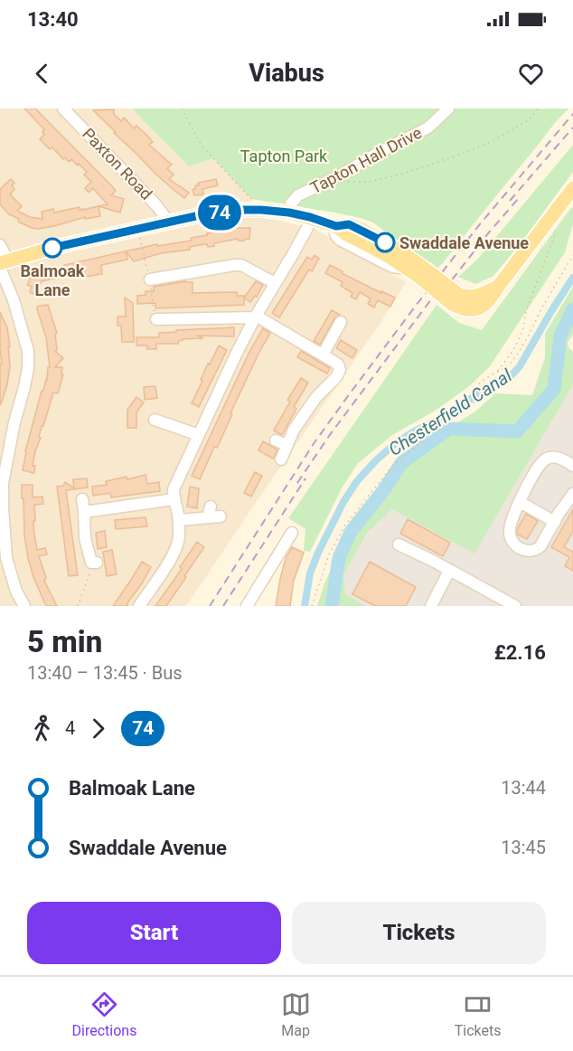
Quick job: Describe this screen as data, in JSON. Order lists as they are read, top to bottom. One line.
{"streets":{"street":["Tapton Hall Drive","Paxton Road"]},"water":["Chesterfield Canal"],"parks":["Tapton Park"],"places":["Swaddale Avenue","Balmoak Lane"],"lines":["bus line 74"],"page":{"status":"13:40","header":"Viabus","on_map":"74","heading":["5 min","13:40 – 13:45 · Bus","£2.16"],"legs":["4","74"],"list":[{"name":"Balmoak Lane","value":"13:44"},{"name":"Swaddale Avenue","value":"13:45"}],"buttons":["Start","Tickets"],"tabs":["Directions","Map","Tickets"]}}
